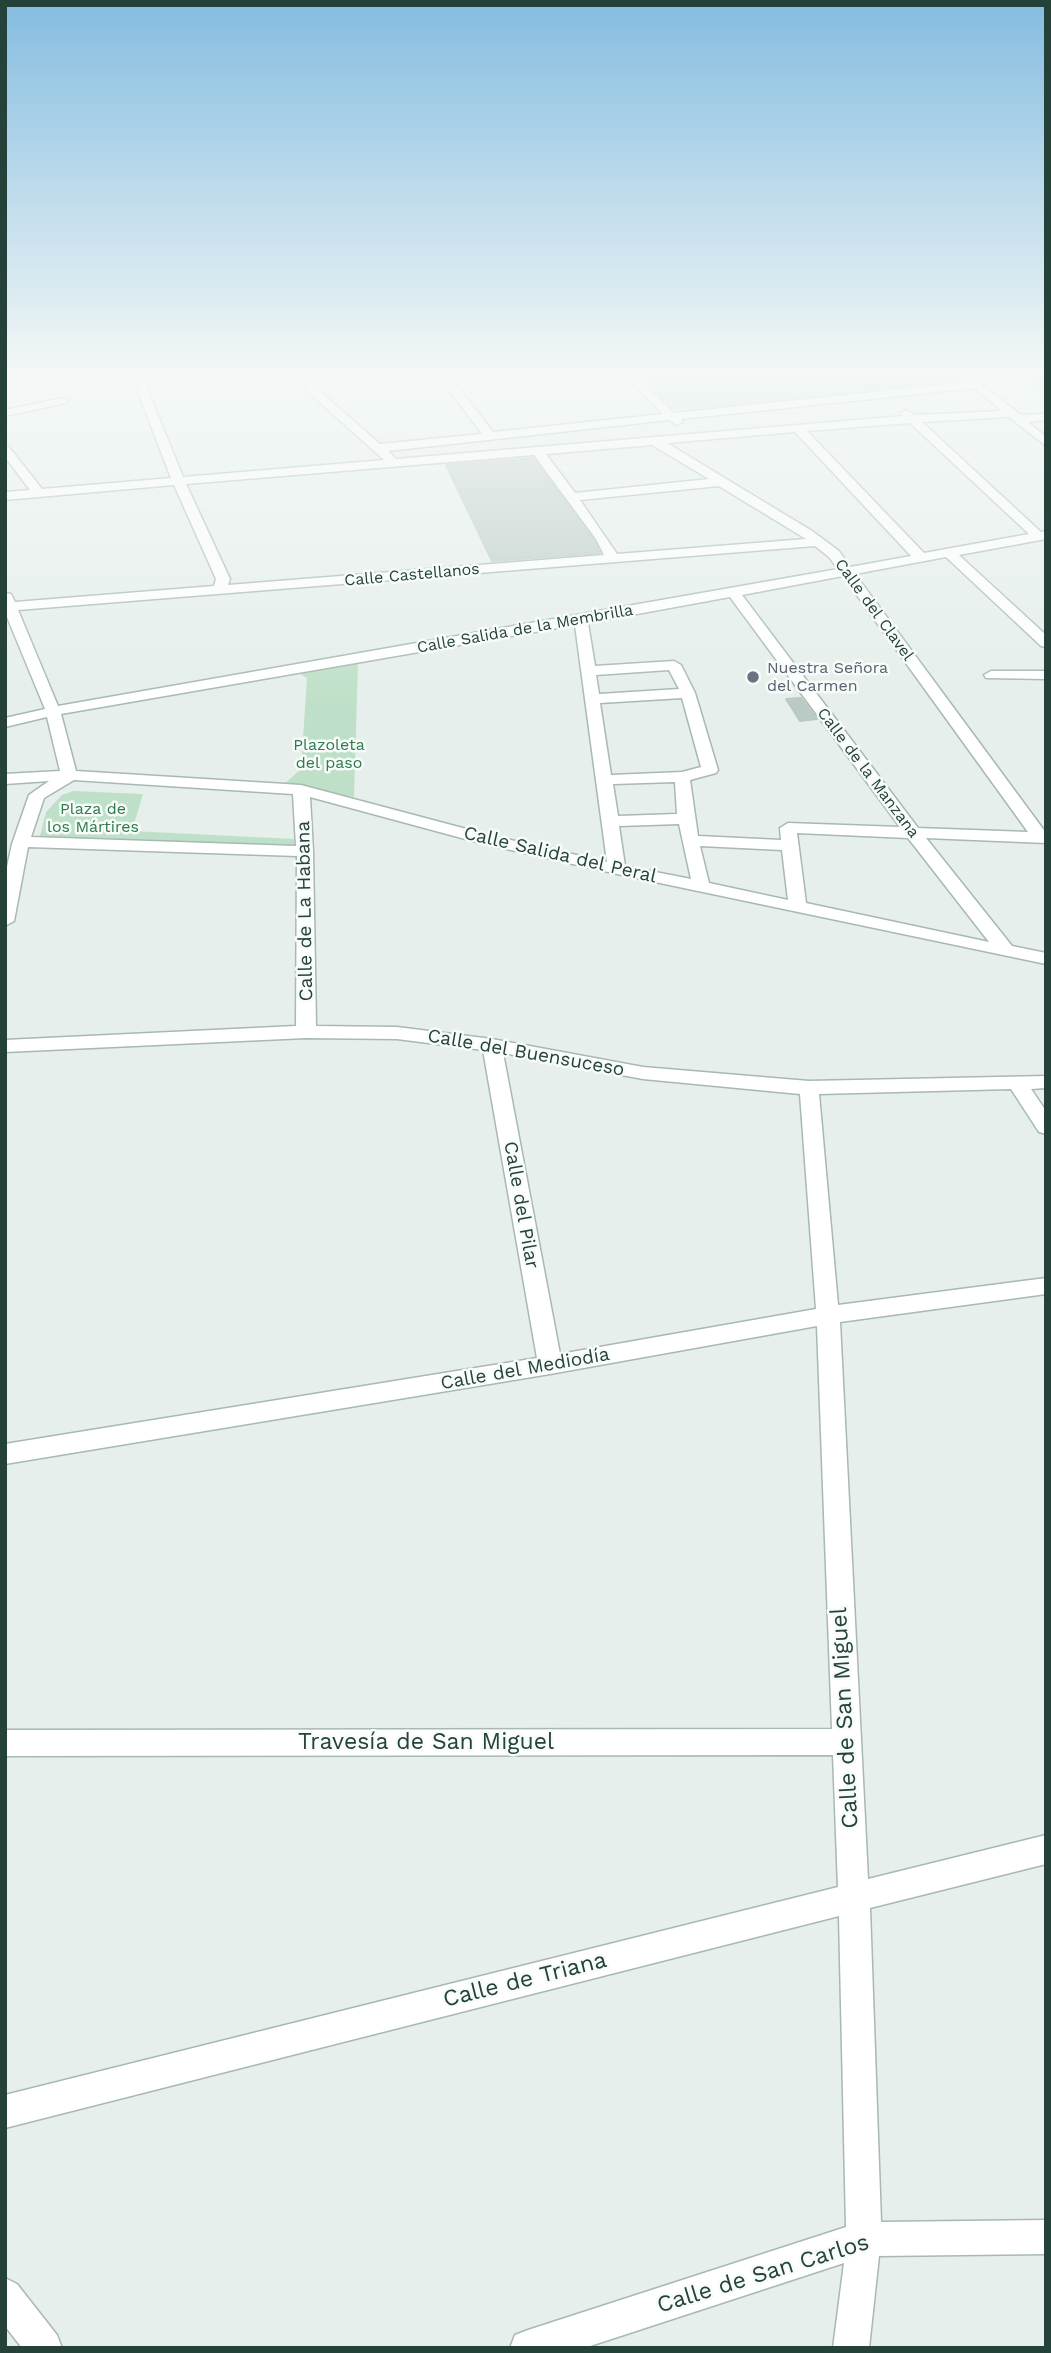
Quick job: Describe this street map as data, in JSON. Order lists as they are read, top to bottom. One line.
{"streets":{"street":["Calle Castellanos","Calle del Clavel","Calle Salida de la Membrilla","Calle de la Manzana","Calle Salida del Peral","Calle de La Habana","Calle del Buensuceso","Calle del Pilar","Calle del Mediodía","Calle de San Miguel","Travesía de San Miguel","Calle de Triana","Calle de San Carlos"]},"crossings":[["Calle Castellanos","Calle del Clavel"],["Calle del Clavel","Calle Salida de la Membrilla"],["Calle Salida de la Membrilla","Calle de la Manzana"],["Calle de la Manzana","Calle Salida del Peral"],["Calle Salida del Peral","Calle de La Habana"],["Calle de La Habana","Calle del Buensuceso"],["Calle del Buensuceso","Calle del Pilar"],["Calle del Buensuceso","Calle de San Miguel"],["Calle del Pilar","Calle del Mediodía"],["Calle del Mediodía","Calle de San Miguel"],["Calle de San Miguel","Travesía de San Miguel"],["Calle de San Miguel","Calle de Triana"],["Calle de San Miguel","Calle de San Carlos"]],"parks":["Plazoleta del paso","Plaza de los Mártires"],"places":["Nuestra Señora del Carmen"]}
